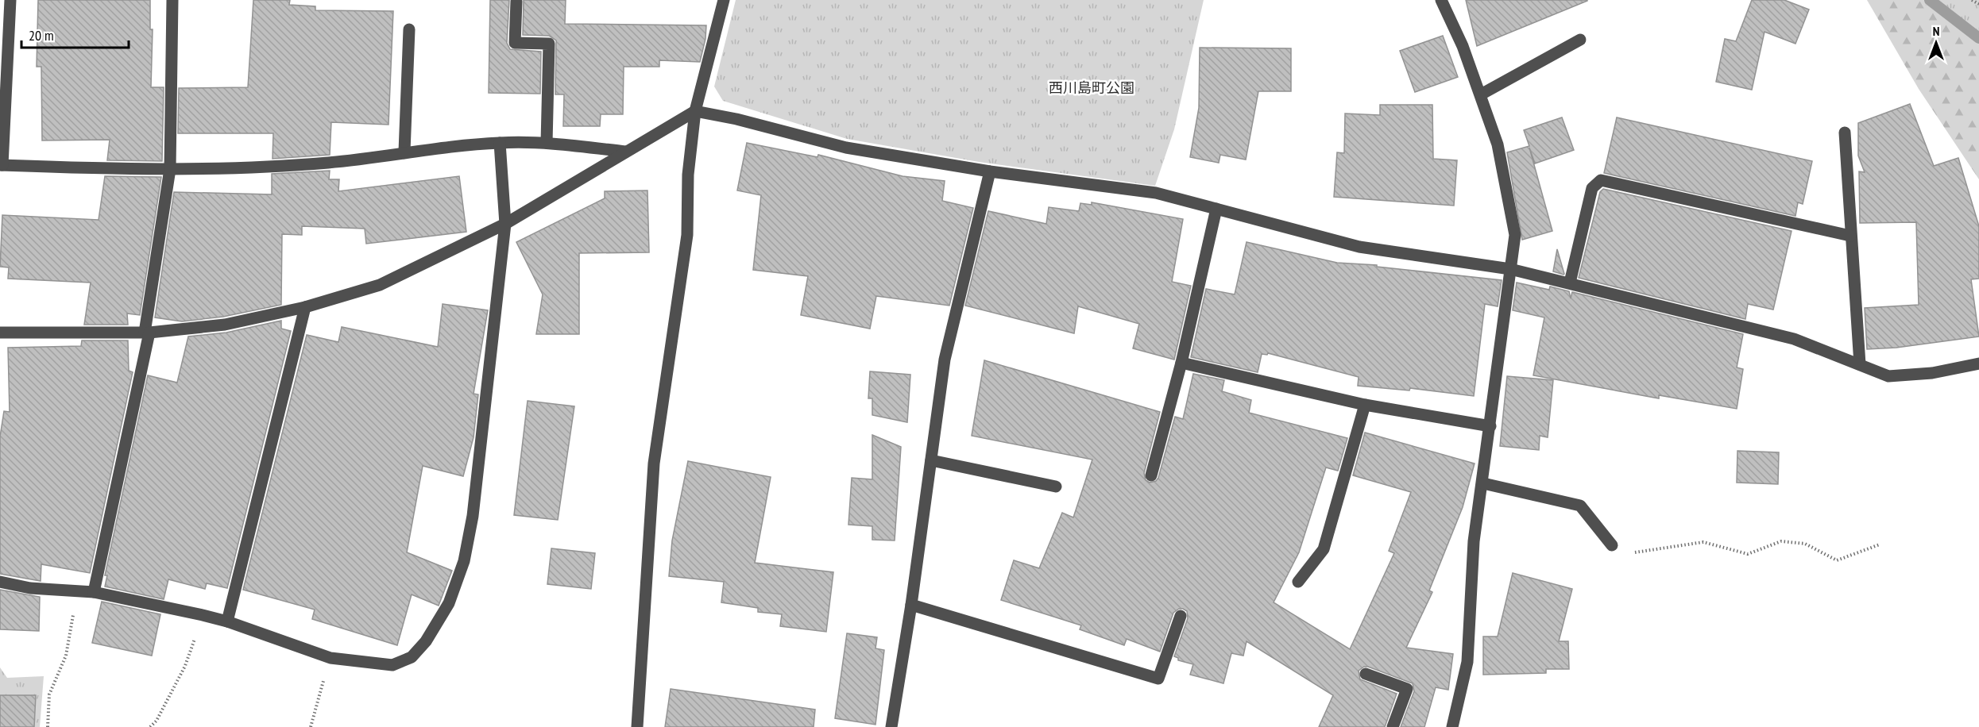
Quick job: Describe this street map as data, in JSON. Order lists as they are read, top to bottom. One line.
{"parks":["西川島町公園"],"scale_bar":"20 m","north":"top"}
